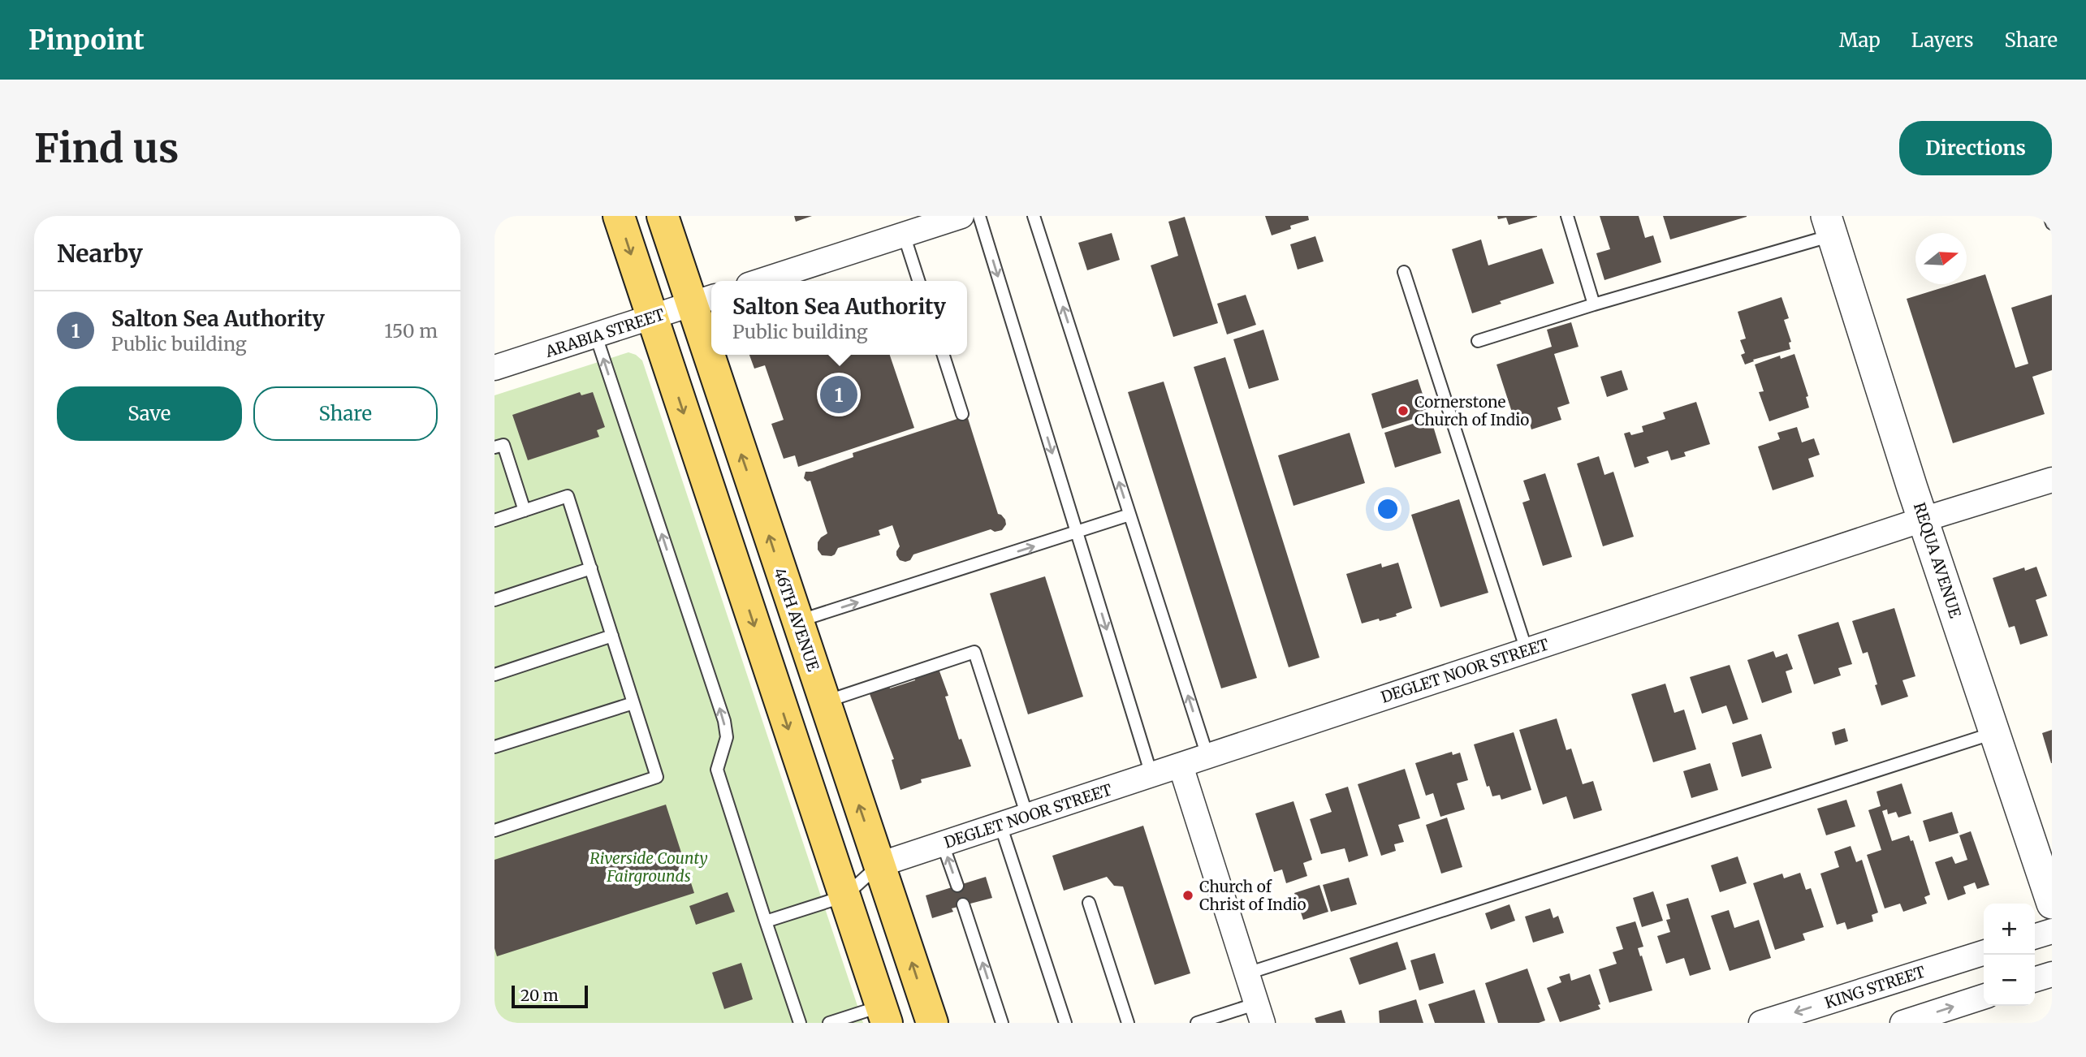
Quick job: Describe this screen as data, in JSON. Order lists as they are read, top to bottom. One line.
{"streets":{"main road":["46TH AVENUE"],"street":["ARABIA STREET","REQUA AVENUE","DEGLET NOOR STREET","KING STREET"]},"crossings":[["ARABIA STREET","46TH AVENUE"],["REQUA AVENUE","DEGLET NOOR STREET"],["46TH AVENUE","DEGLET NOOR STREET"]],"parks":["Riverside County Fairgrounds"],"places":["Cornerstone Church of Indio","Church of Christ of Indio"],"scale_bar":"20 m","north":"right","page":{"header":"Pinpoint","nav":["Map","Layers","Share"],"buttons":["Directions",["Save","Share"]],"title":"Find us","heading":"Nearby","popup":["Salton Sea Authority","Public building"],"list":[{"mark":"1","name":"Salton Sea Authority","note":"Public building","value":"150 m"}],"pins":"1","map_buttons":["+","−"],"scale":"20 m"}}
